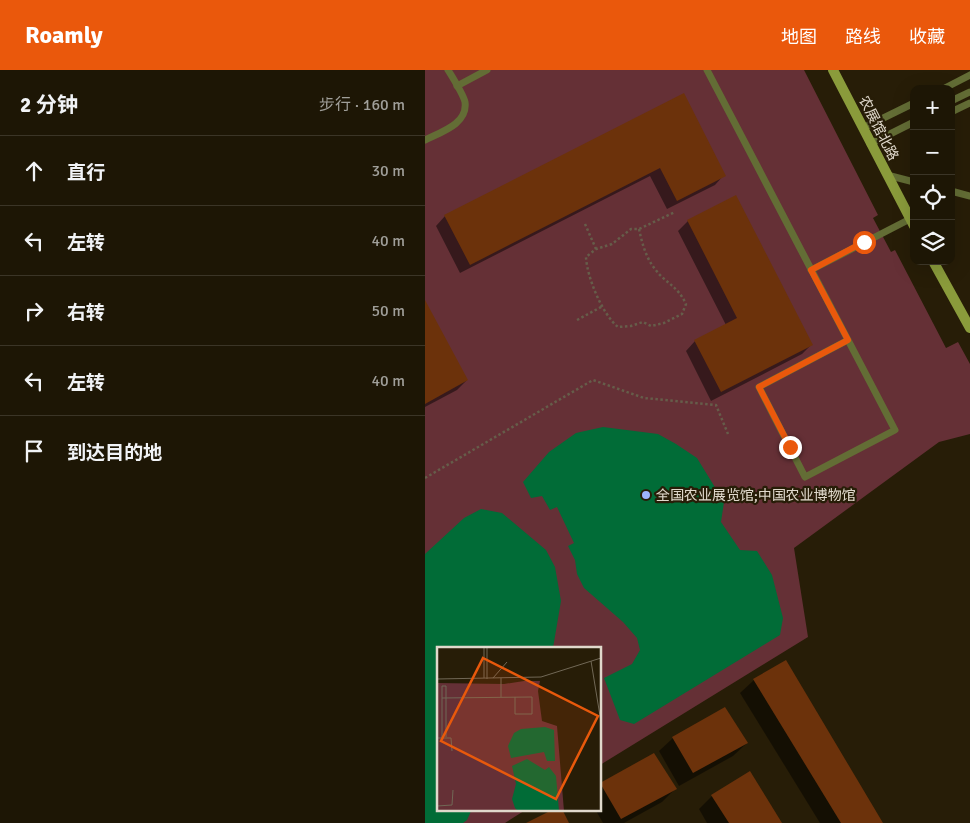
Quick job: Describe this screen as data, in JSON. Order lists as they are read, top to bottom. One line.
{"streets":{"street":["农展馆北路"]},"places":["全国农业展览馆;中国农业博物馆"],"page":{"header":"Roamly","nav":["地图","路线","收藏"],"heading":["2 分钟","步行 · 160 m"],"map_buttons":["+","−"],"list":[["直行","30 m"],["左转","40 m"],["右转","50 m"],["左转","40 m"],"到达目的地"]}}
